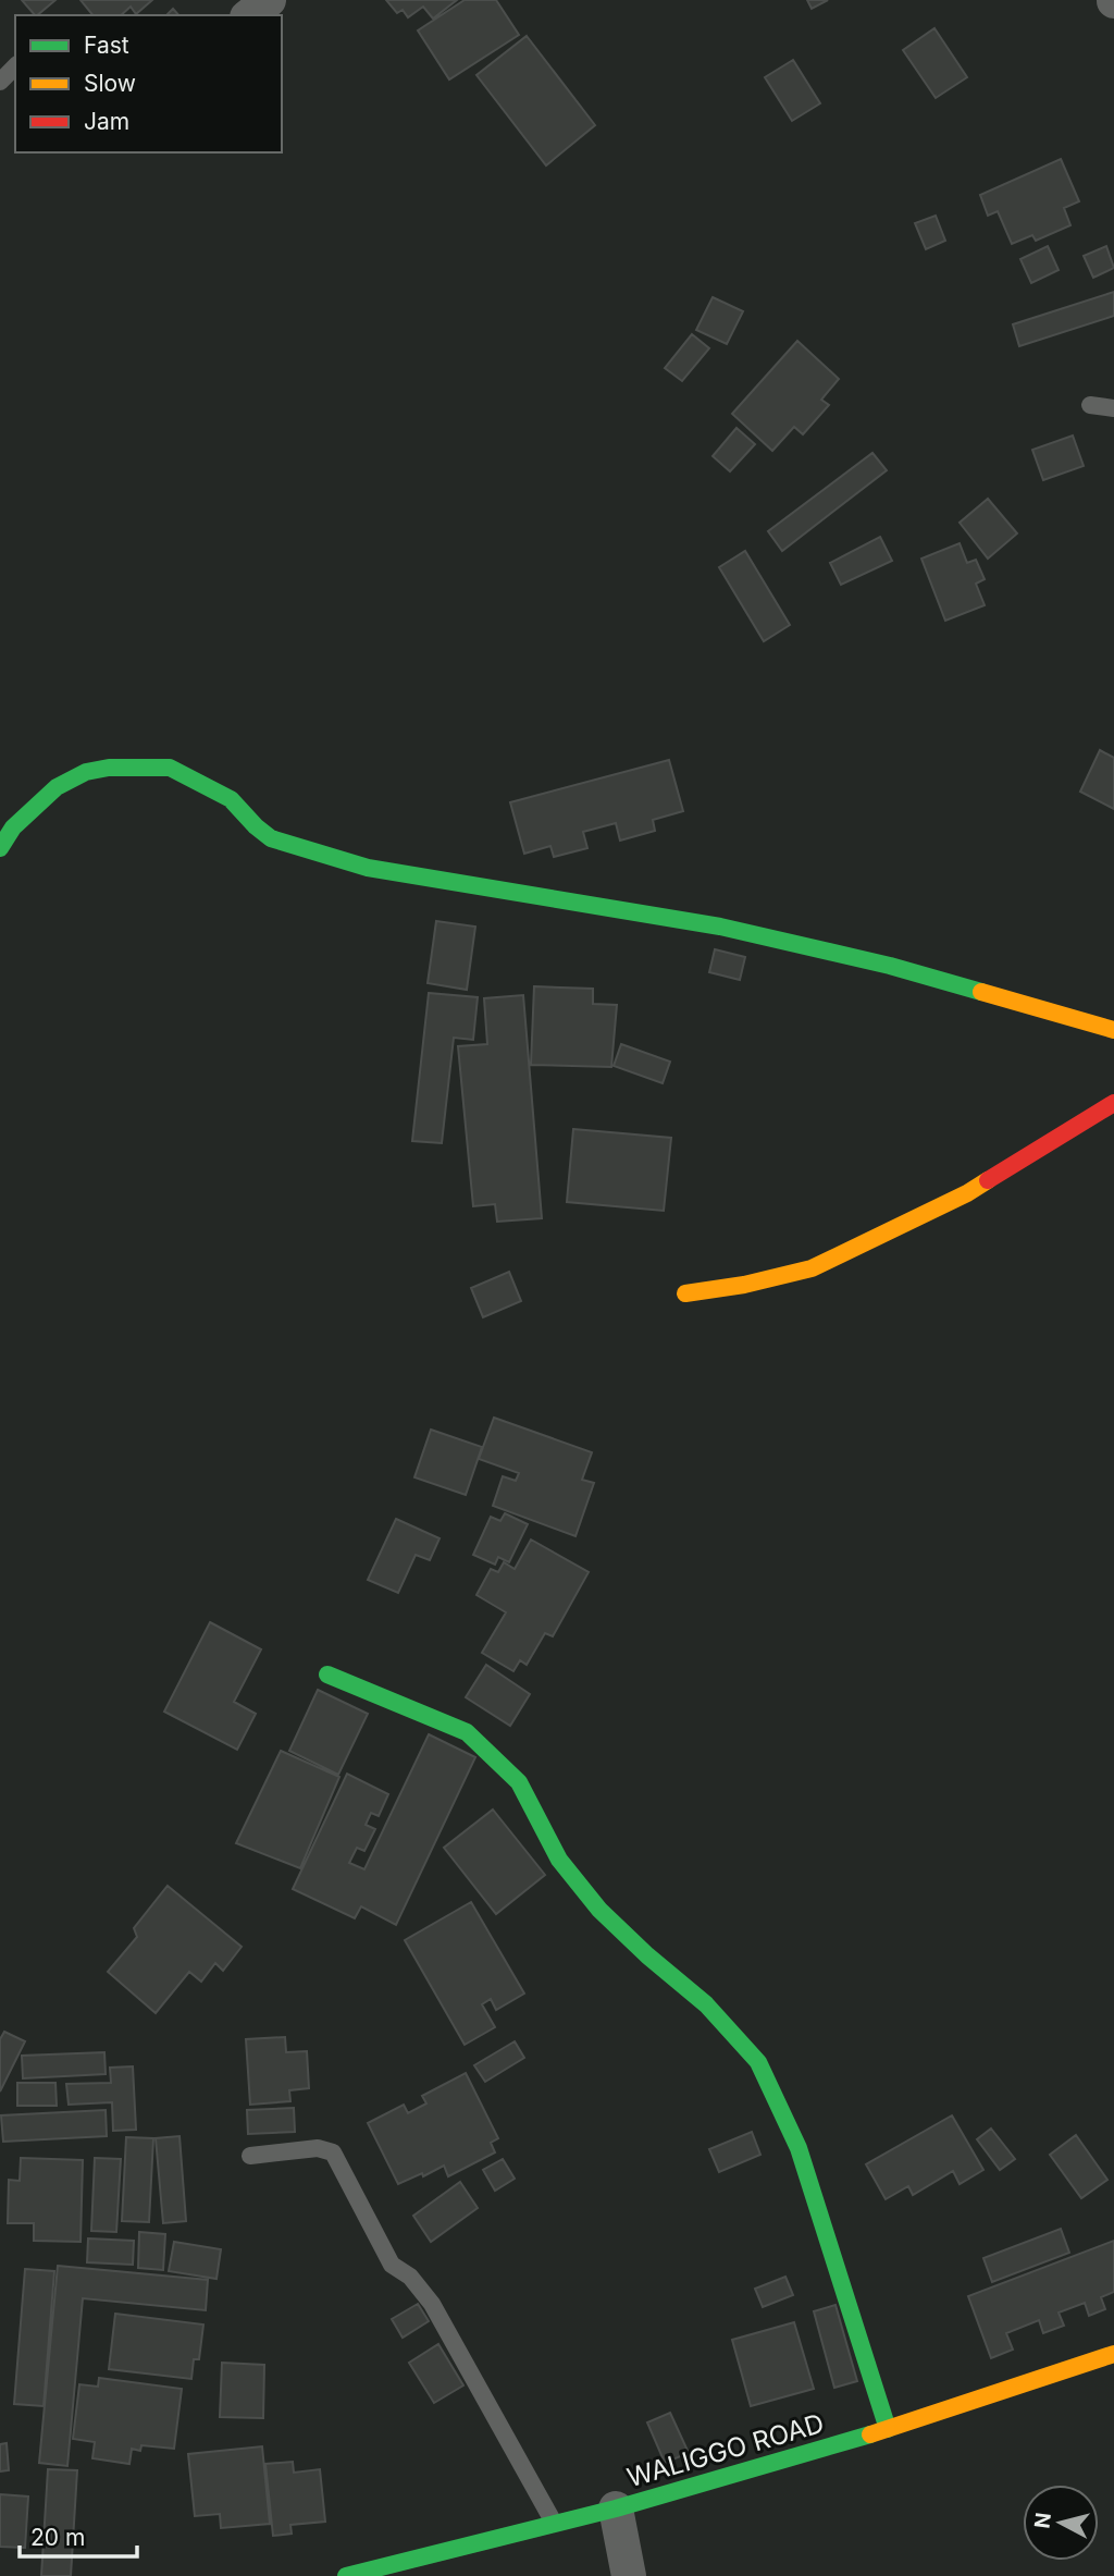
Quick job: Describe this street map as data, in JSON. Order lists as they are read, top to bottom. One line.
{"streets":{"street":["WALIGGO ROAD"]},"legend":["Fast","Slow","Jam"],"scale_bar":"20 m","north":"left"}
